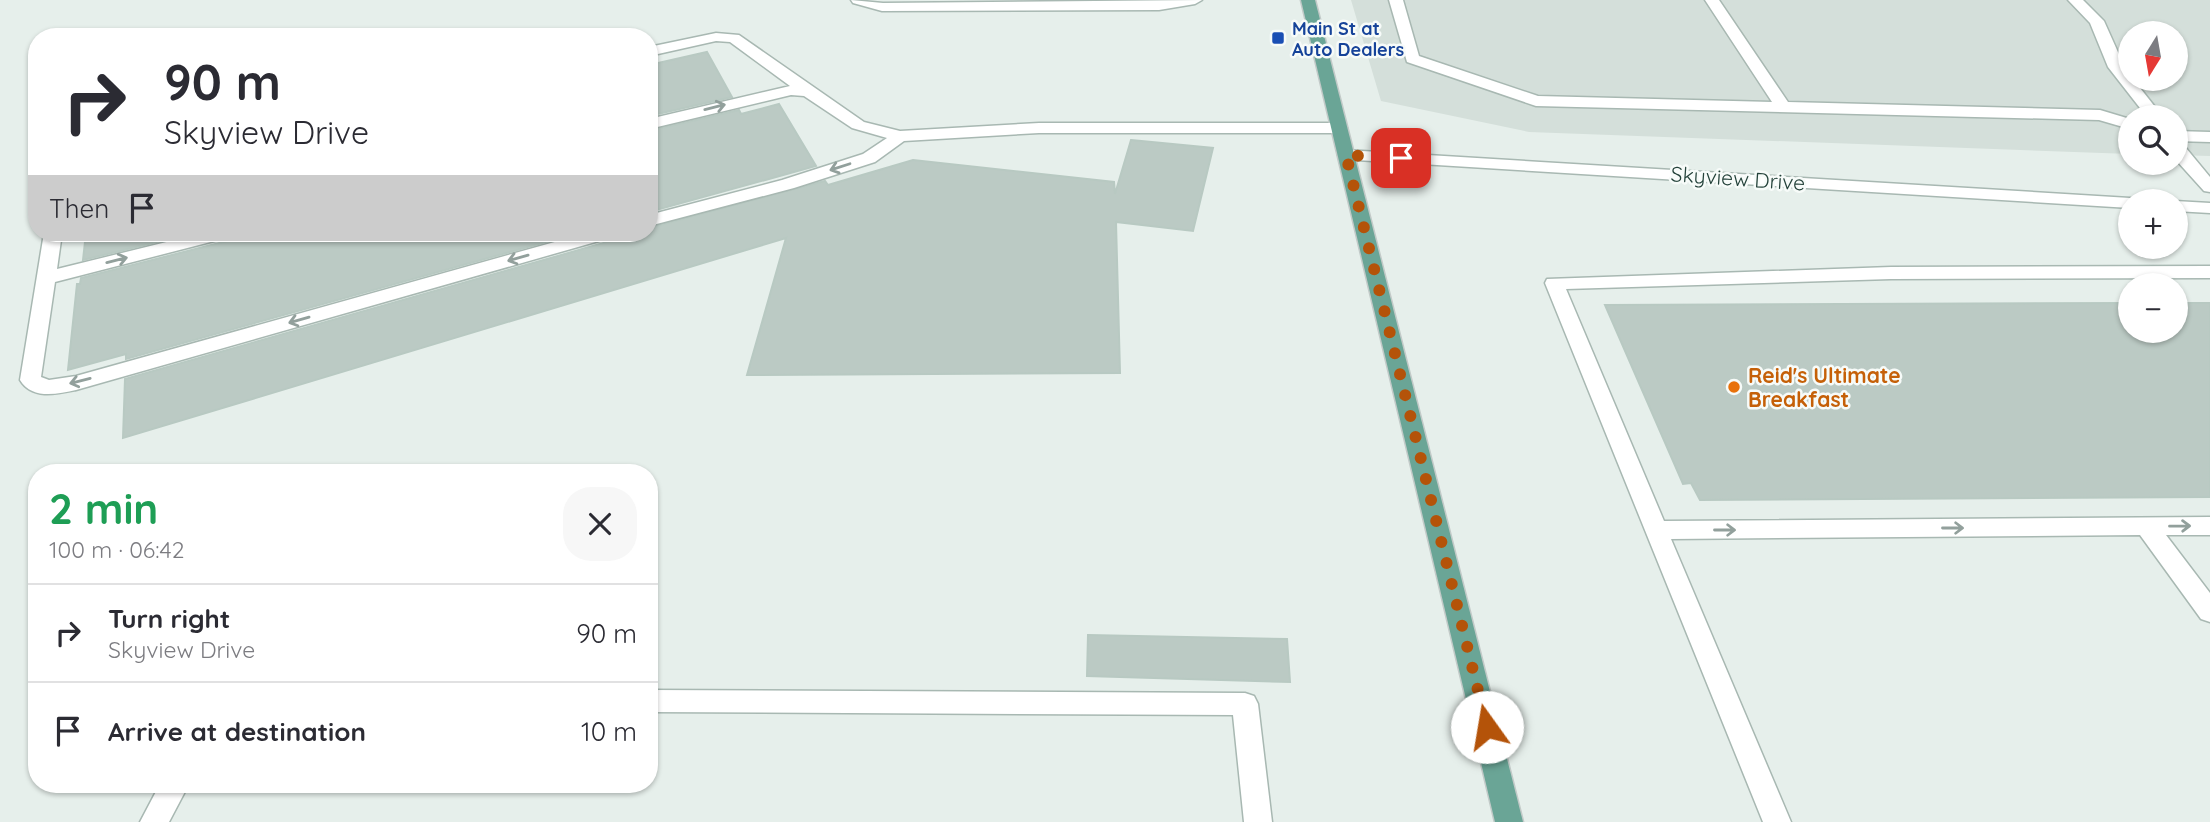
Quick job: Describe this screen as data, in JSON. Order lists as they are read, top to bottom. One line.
{"streets":{"street":["Skyview Drive"]},"places":{"transit":["Main St at Auto Dealers"],"other":["Reid's Ultimate Breakfast"]},"north":"bottom","page":{"map_buttons":["+","−"],"turn":["90 m","Skyview Drive"],"then":"Then","heading":["2 min","100 m · 06:42"],"list":[{"name":"Turn right","note":"Skyview Drive","value":"90 m"},{"name":"Arrive at destination","value":"10 m"}]}}
